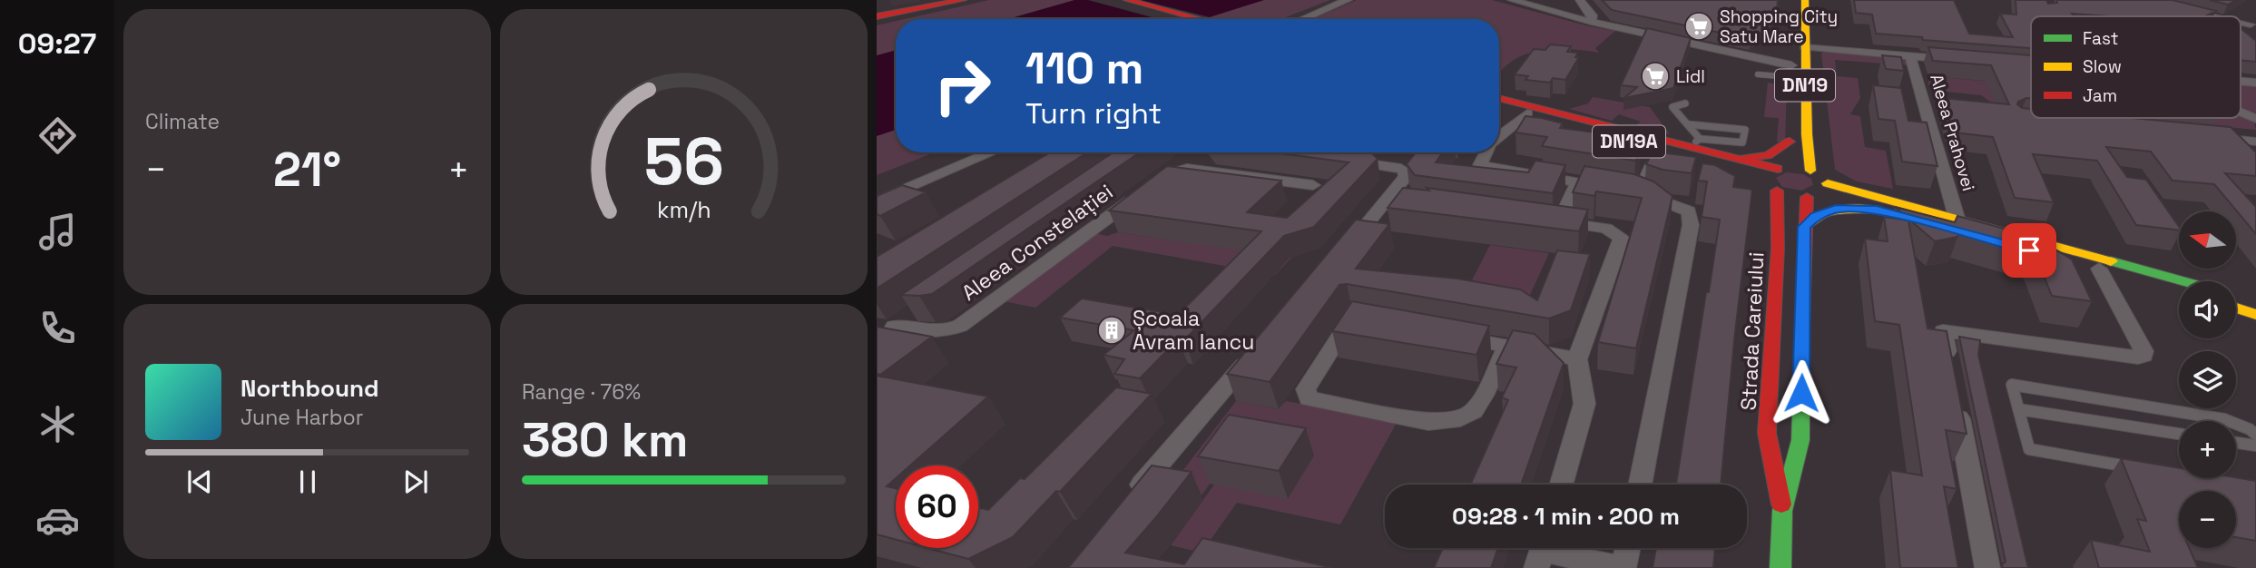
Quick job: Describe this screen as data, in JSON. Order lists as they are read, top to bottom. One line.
{"streets":{"main road":["DN19","DN19A","Strada Careiului"],"street":["Aleea Prahovei","Aleea Constelației"]},"crossings":[["DN19A","Strada Careiului"]],"places":{"supermarket":["Shopping City Satu Mare","Lidl"],"building":["Școala Avram Iancu"]},"legend":["Fast","Slow","Jam"],"north":"left","page":{"tabs":"09:27","tile":["Climate",["Range · 76%","380 km"]],"turn":["110 m","Turn right"],"heat":["−","21°","+"],"map_buttons":["+","−"],"song":["Northbound","June Harbor"],"limit":"60","trip":"09:28 · 1 min · 200 m","gauge":["56","km/h"]}}
